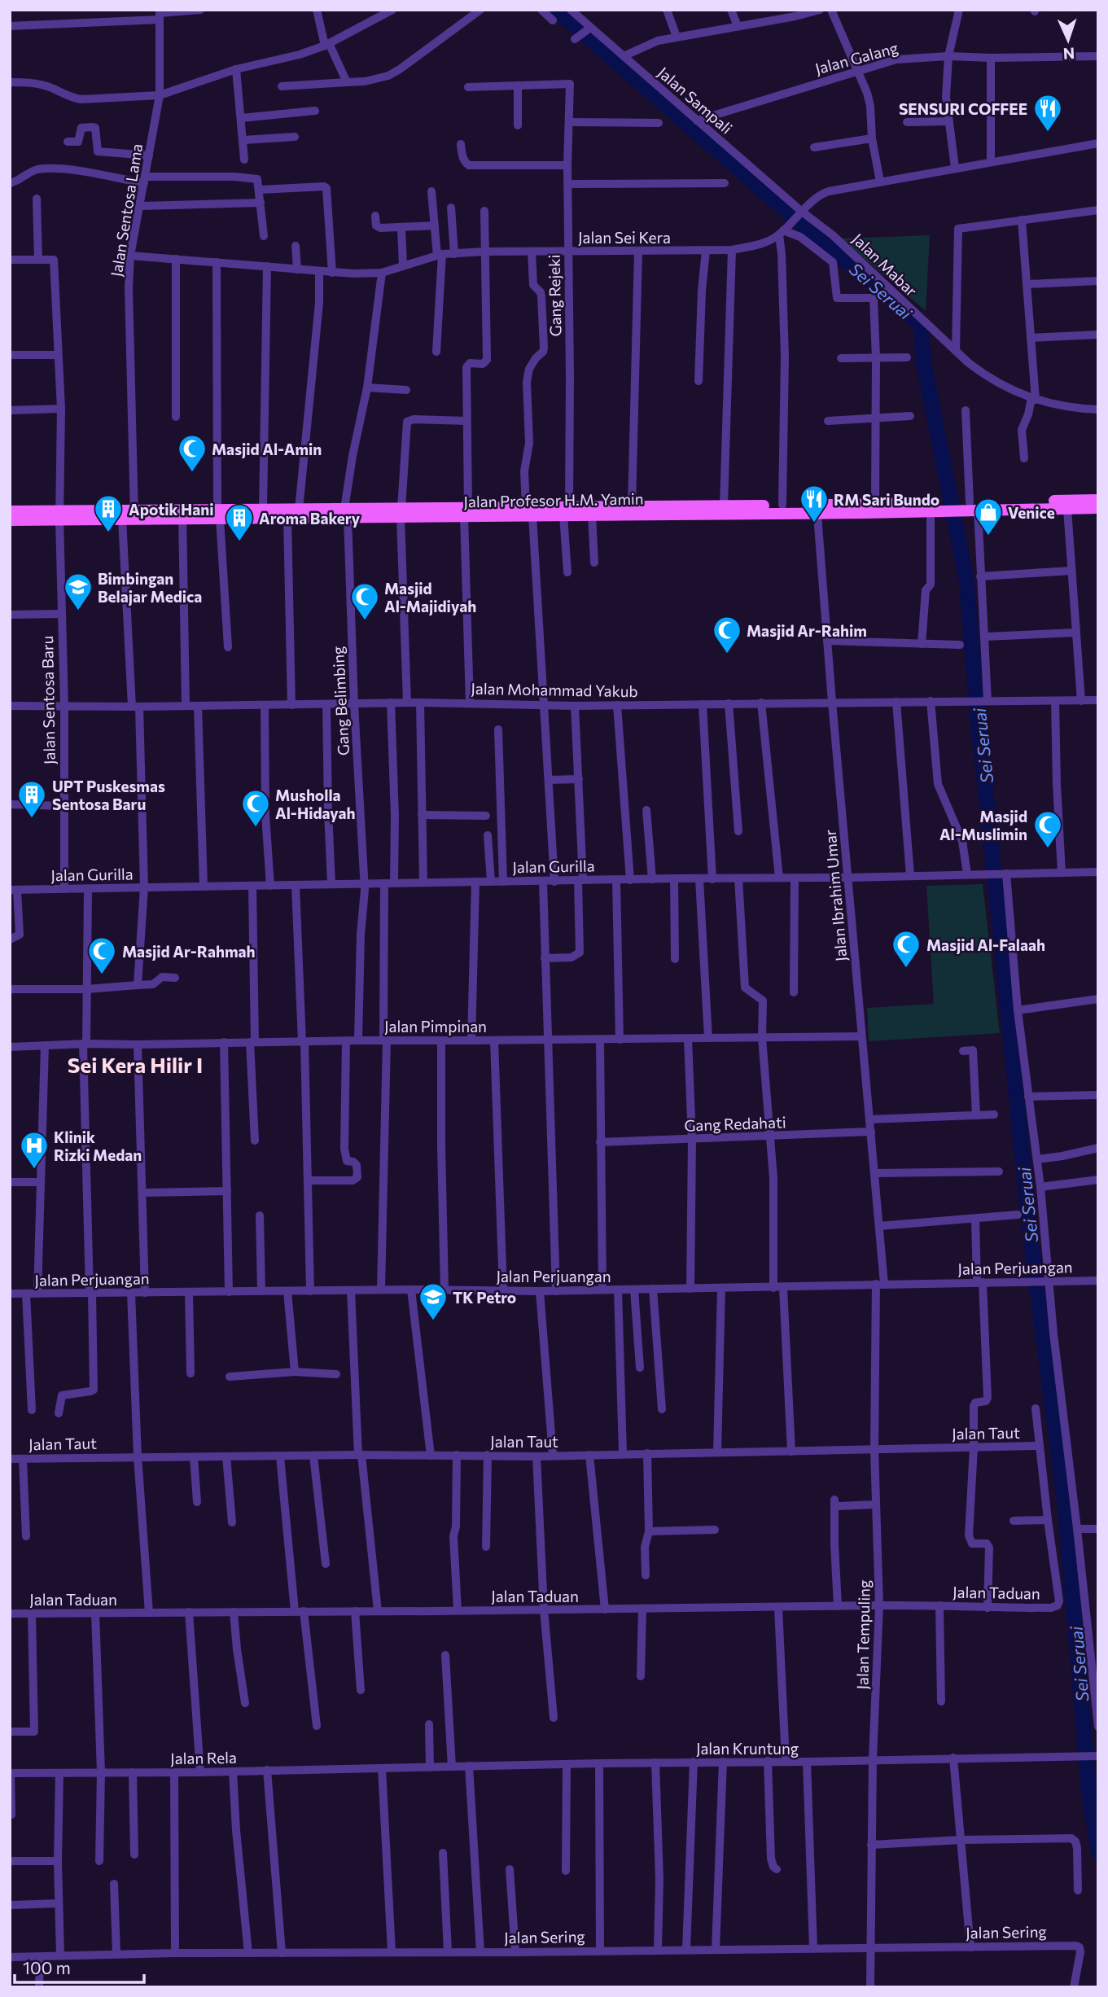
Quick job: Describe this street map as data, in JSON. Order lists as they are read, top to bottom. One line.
{"streets":{"main road":["Jalan Profesor H.M. Yamin"],"street":["Jalan Galang","Jalan Sampali","Jalan Sentosa Lama","Jalan Sei Kera","Jalan Mabar","Gang Rejeki","Jalan Mohammad Yakub","Jalan Sentosa Baru","Gang Belimbing","Jalan Gurilla","Jalan Ibrahim Umar","Jalan Pimpinan","Gang Redahati","Jalan Perjuangan","Jalan Taut","Jalan Taduan","Jalan Tempuling","Jalan Kruntung","Jalan Rela","Jalan Sering"]},"crossings":[["Jalan Galang","Jalan Sampali"],["Jalan Sampali","Jalan Sei Kera"],["Jalan Sampali","Jalan Mabar"],["Jalan Sentosa Lama","Jalan Sei Kera"],["Jalan Sentosa Lama","Jalan Profesor H.M. Yamin"],["Jalan Sentosa Lama","Jalan Mohammad Yakub"],["Jalan Sentosa Lama","Jalan Gurilla"],["Jalan Sei Kera","Jalan Mabar"],["Jalan Sei Kera","Gang Rejeki"],["Jalan Sei Kera","Gang Belimbing"],["Gang Rejeki","Jalan Profesor H.M. Yamin"],["Jalan Profesor H.M. Yamin","Jalan Sentosa Baru"],["Jalan Profesor H.M. Yamin","Gang Belimbing"],["Jalan Profesor H.M. Yamin","Jalan Ibrahim Umar"],["Jalan Mohammad Yakub","Jalan Sentosa Baru"],["Jalan Mohammad Yakub","Gang Belimbing"],["Jalan Mohammad Yakub","Jalan Ibrahim Umar"],["Jalan Sentosa Baru","Jalan Gurilla"],["Gang Belimbing","Jalan Gurilla"],["Gang Belimbing","Jalan Pimpinan"],["Jalan Gurilla","Jalan Ibrahim Umar"],["Jalan Ibrahim Umar","Jalan Pimpinan"],["Jalan Ibrahim Umar","Gang Redahati"],["Jalan Ibrahim Umar","Jalan Perjuangan"],["Jalan Ibrahim Umar","Jalan Tempuling"],["Jalan Perjuangan","Jalan Tempuling"],["Jalan Taut","Jalan Tempuling"],["Jalan Taduan","Jalan Tempuling"],["Jalan Tempuling","Jalan Kruntung"],["Jalan Tempuling","Jalan Sering"],["Jalan Kruntung","Jalan Rela"]],"districts":["Sei Kera Hilir I"],"water":["Sei Seruai"],"places":{"restaurant":["SENSURI COFFEE","RM Sari Bundo"],"mosque":["Masjid Al-Amin","Masjid Al-Majidiyah","Masjid Ar-Rahim","Musholla Al-Hidayah","Masjid Al-Muslimin","Masjid Al-Falaah","Masjid Ar-Rahmah"],"building":["Apotik Hani","Aroma Bakery","UPT Puskesmas Sentosa Baru"],"shop":["Venice"],"school or university":["Bimbingan Belajar Medica","TK Petro"],"hospital":["Klinik Rizki Medan"]},"scale_bar":"100 m","north":"bottom"}
